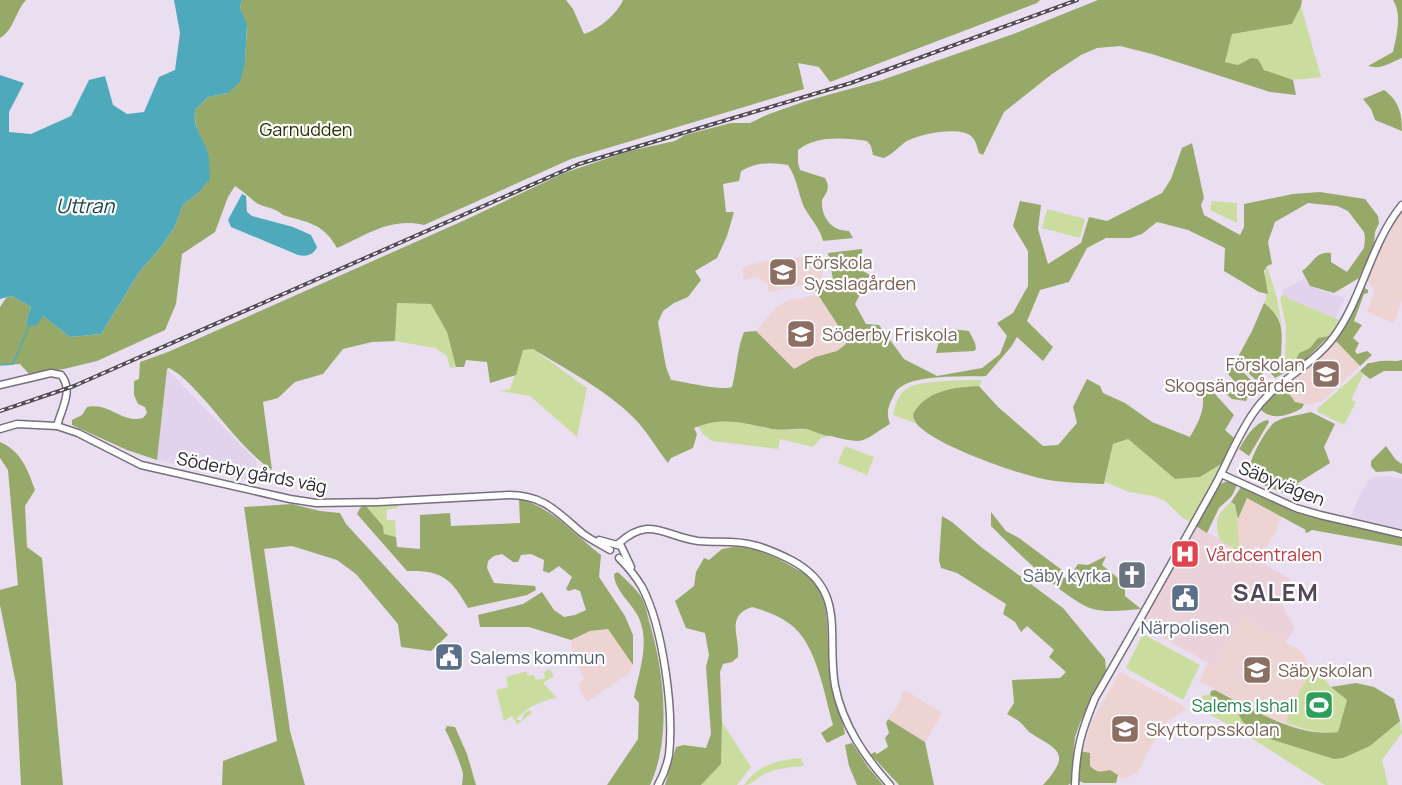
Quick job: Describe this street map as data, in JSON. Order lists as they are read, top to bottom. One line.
{"streets":{"street":["Söderby gårds väg","Säbyvägen"]},"districts":["SALEM"],"water":["Uttran"],"parks":["Garnudden"],"places":{"school or university":["Förskola Sysslagården","Söderby Friskola","Förskolan Skogsänggården","Säbyskolan","Skyttorpsskolan"],"hospital":["Vårdcentralen"],"church":["Säby kyrka"],"public building":["Närpolisen","Salems kommun"],"sports":["Salems Ishall"]}}
